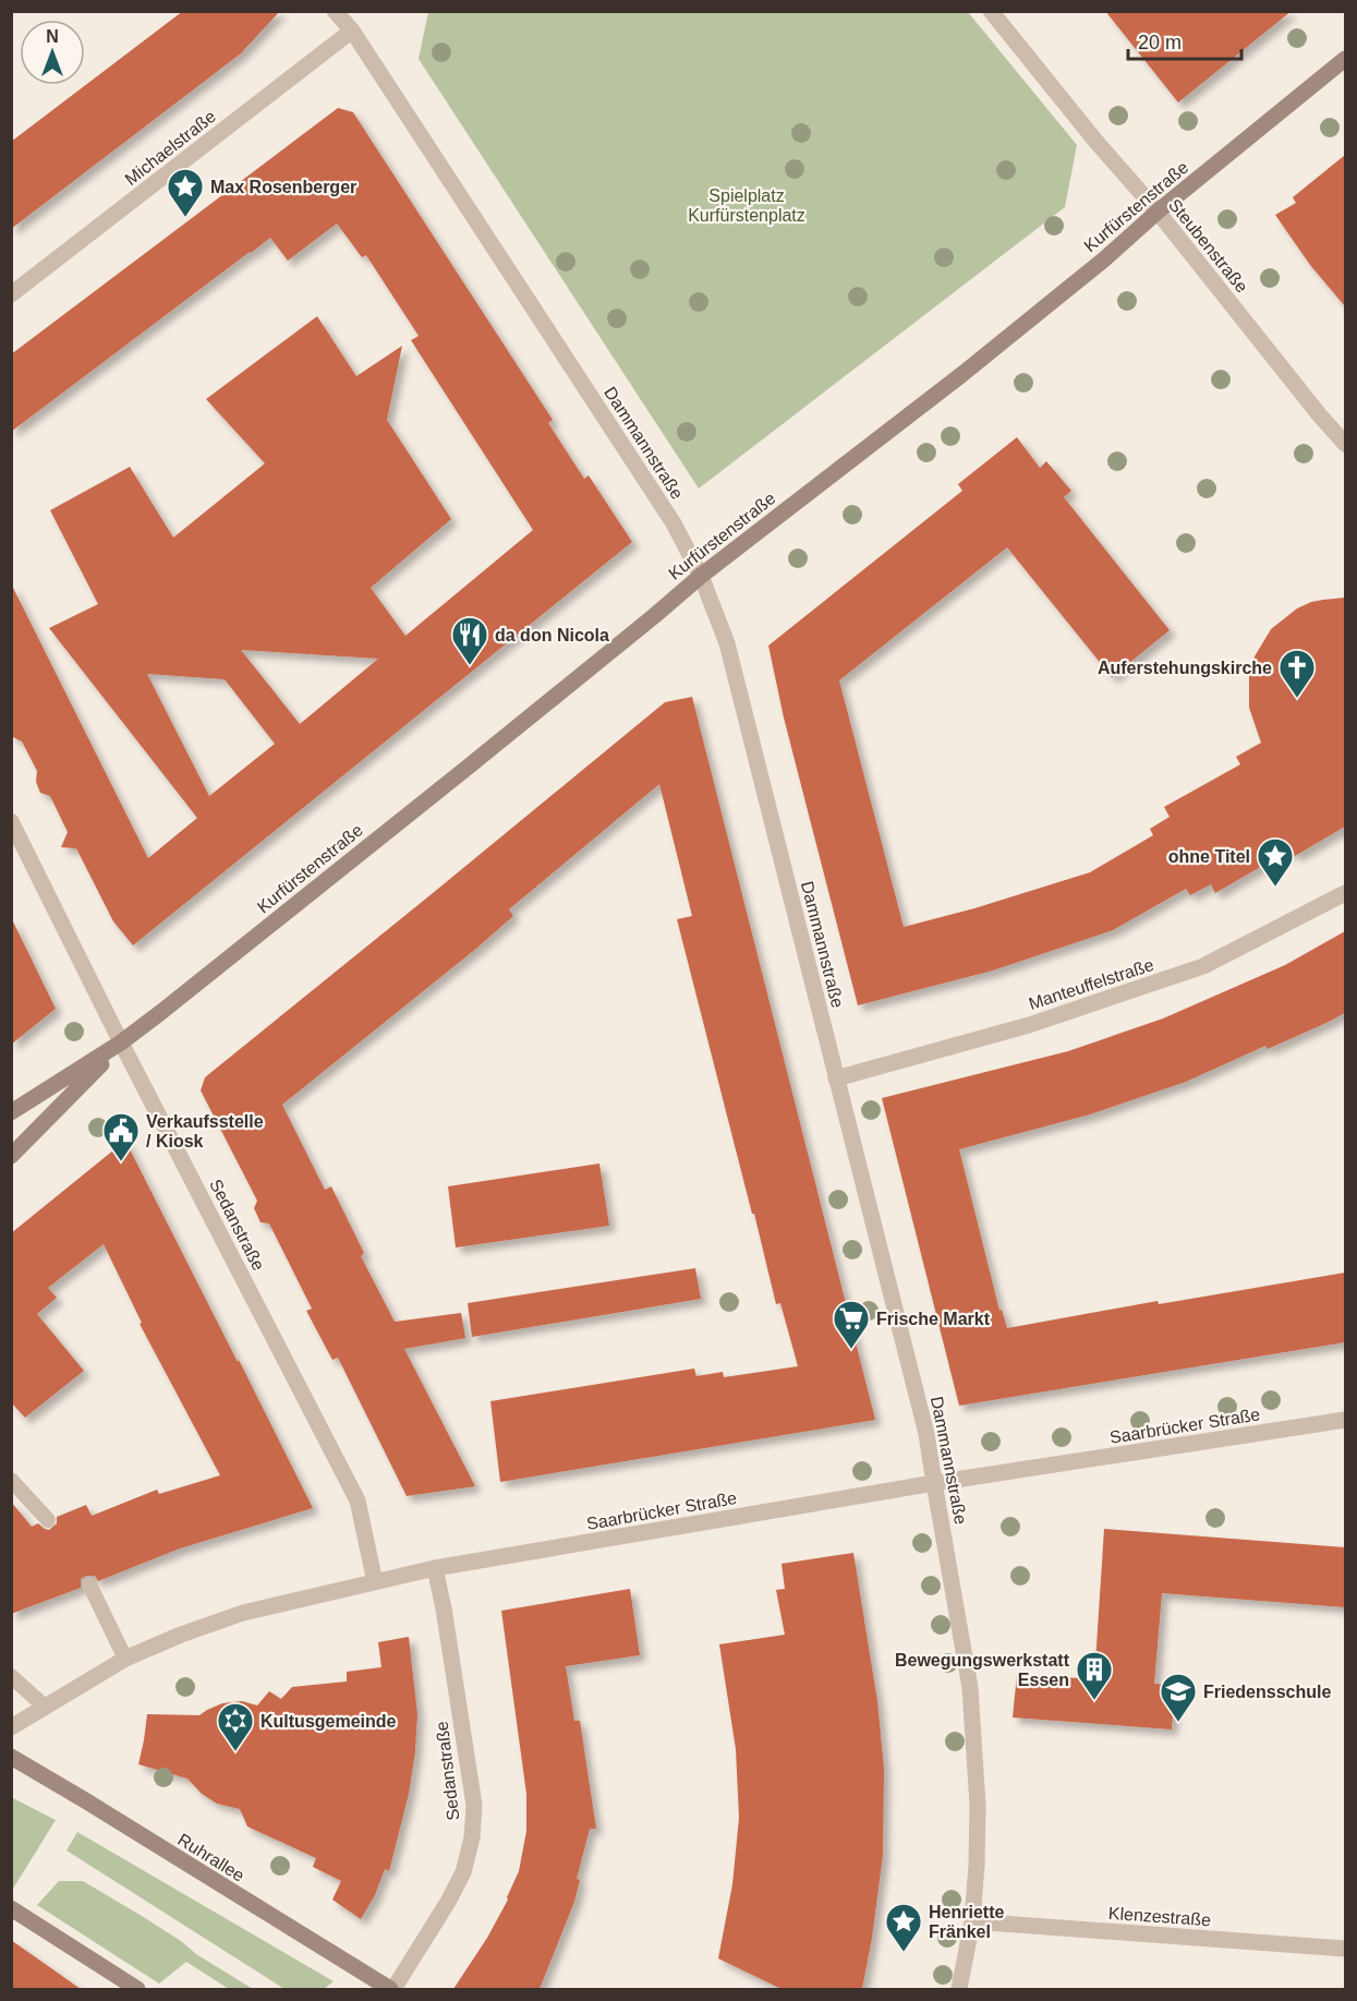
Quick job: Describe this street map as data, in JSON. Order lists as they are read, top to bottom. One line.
{"streets":{"main road":["Kurfürstenstraße","Ruhrallee"],"street":["Michaelstraße","Steubenstraße","Dammannstraße","Manteuffelstraße","Sedanstraße","Saarbrücker Straße","Klenzestraße"]},"crossings":[["Michaelstraße","Dammannstraße"],["Kurfürstenstraße","Steubenstraße"],["Kurfürstenstraße","Dammannstraße"],["Kurfürstenstraße","Sedanstraße"],["Dammannstraße","Manteuffelstraße"],["Dammannstraße","Saarbrücker Straße"],["Dammannstraße","Klenzestraße"],["Sedanstraße","Saarbrücker Straße"],["Sedanstraße","Ruhrallee"]],"parks":["Spielplatz Kurfürstenplatz"],"places":{"place":["Max Rosenberger","ohne Titel","Henriette Fränkel"],"restaurant":["da don Nicola"],"church":["Auferstehungskirche"],"public building":["Verkaufsstelle / Kiosk"],"supermarket":["Frische Markt"],"building":["Bewegungswerkstatt Essen"],"school or university":["Friedensschule"],"synagogue":["Kultusgemeinde"]},"scale_bar":"20 m","north":"top"}
